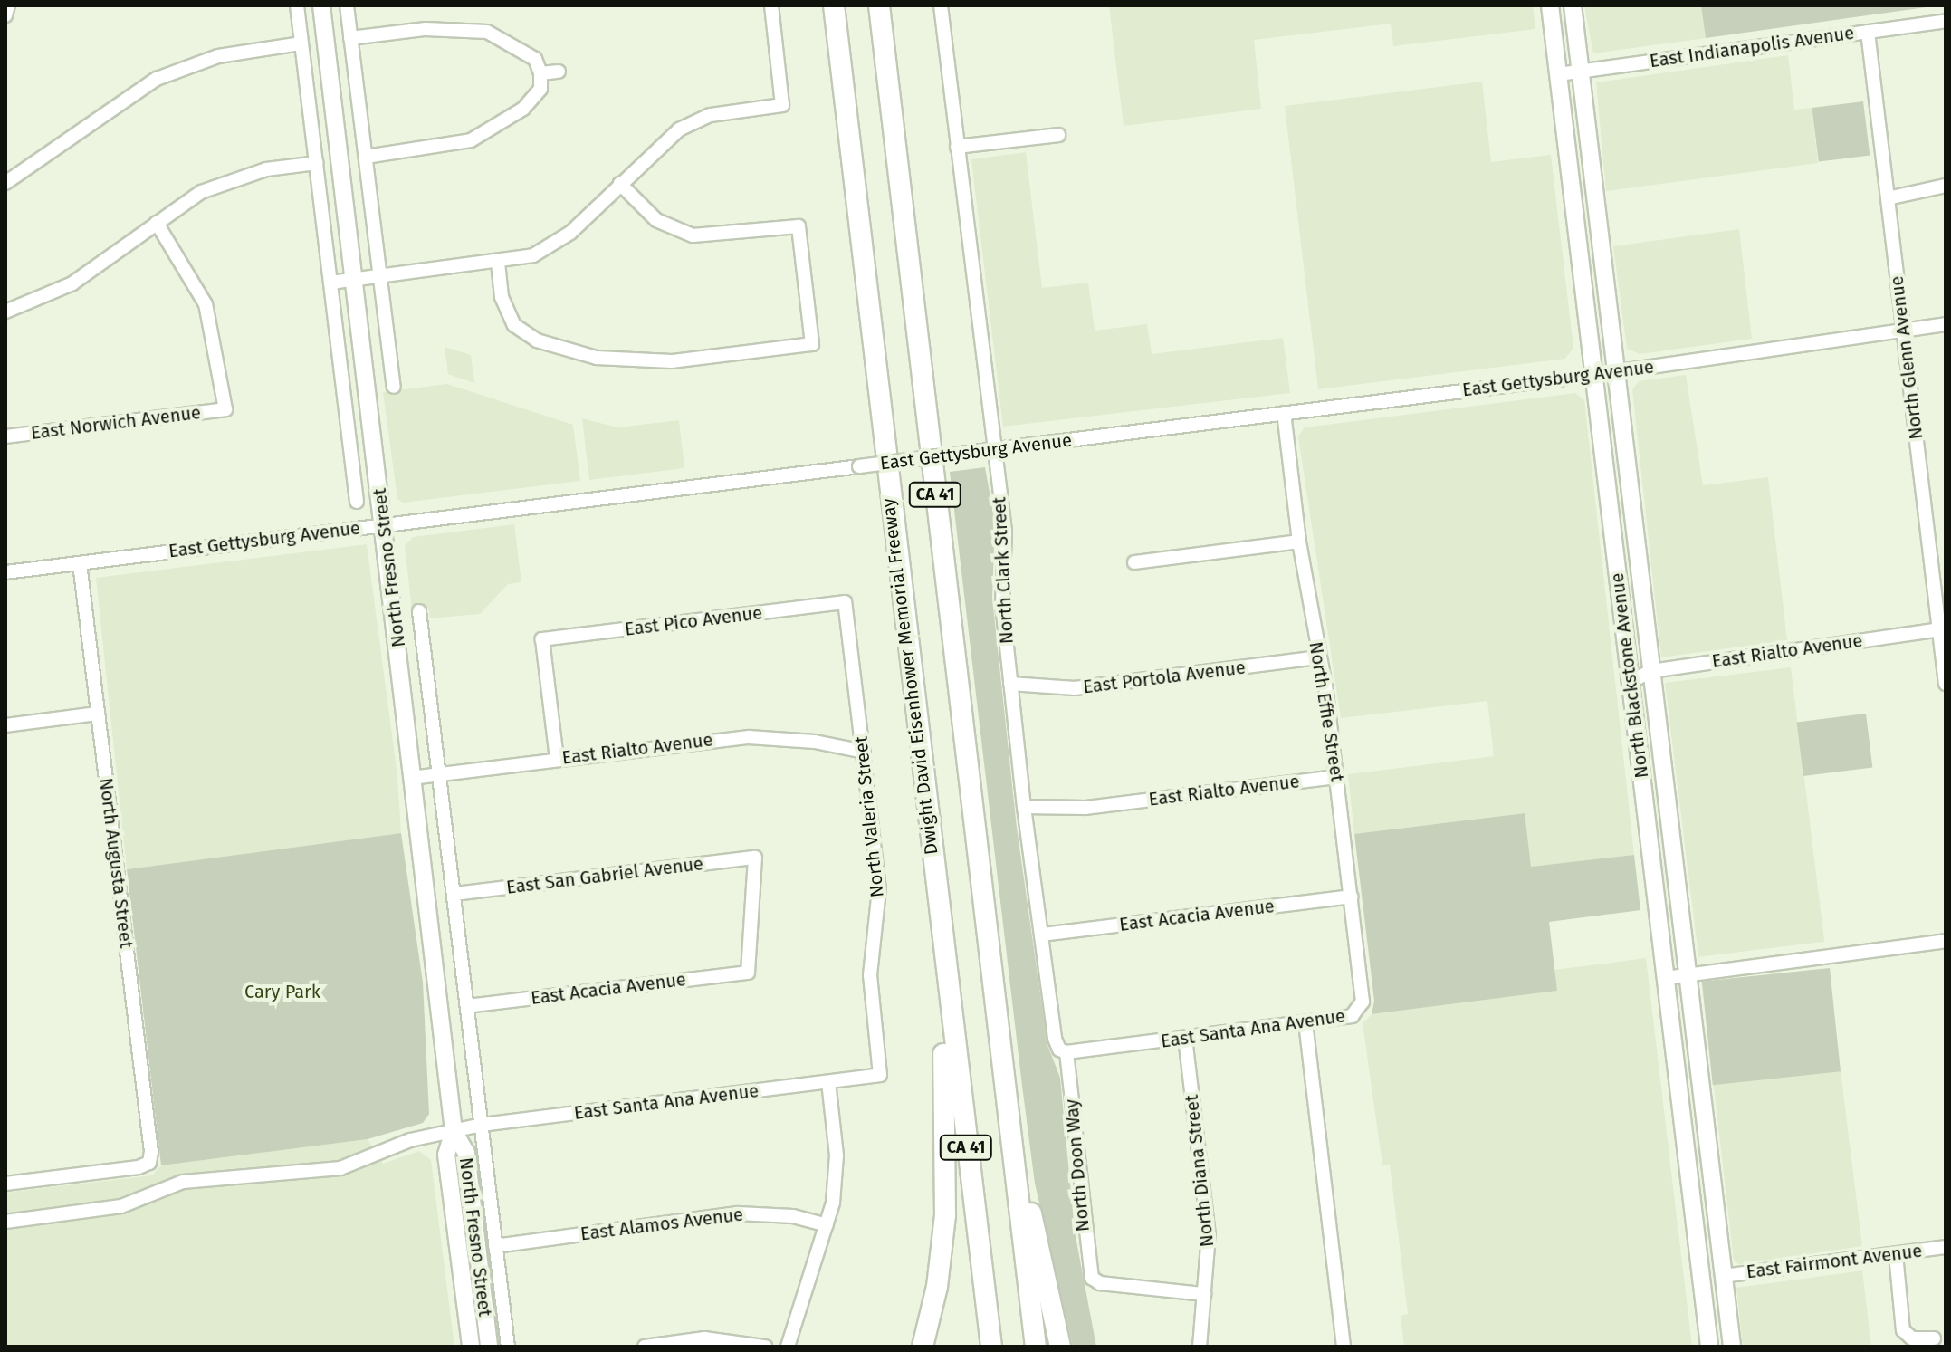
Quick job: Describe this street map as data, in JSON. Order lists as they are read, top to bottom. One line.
{"streets":{"highway":["CA 41","Dwight David Eisenhower Memorial Freeway"],"main road":["North Fresno Street","North Blackstone Avenue"],"street":["East Indianapolis Avenue","North Glenn Avenue","East Gettysburg Avenue","East Norwich Avenue","North Clark Street","East Pico Avenue","East Rialto Avenue","East Portola Avenue","North Effie Street","North Valeria Street","North Augusta Street","East San Gabriel Avenue","East Acacia Avenue","East Santa Ana Avenue","North Doon Way","North Diana Street","East Alamos Avenue","East Fairmont Avenue"]},"crossings":[["East Indianapolis Avenue","North Glenn Avenue"],["East Indianapolis Avenue","North Blackstone Avenue"],["North Glenn Avenue","East Gettysburg Avenue"],["North Glenn Avenue","East Rialto Avenue"],["East Gettysburg Avenue","North Fresno Street"],["East Gettysburg Avenue","North Clark Street"],["East Gettysburg Avenue","North Blackstone Avenue"],["East Gettysburg Avenue","North Effie Street"],["East Gettysburg Avenue","North Augusta Street"],["North Fresno Street","East Rialto Avenue"],["North Fresno Street","East Santa Ana Avenue"],["North Clark Street","East Rialto Avenue"],["North Clark Street","East Portola Avenue"],["North Clark Street","East Acacia Avenue"],["North Clark Street","East Santa Ana Avenue"],["North Clark Street","North Doon Way"],["East Pico Avenue","East Rialto Avenue"],["East Pico Avenue","North Valeria Street"],["East Rialto Avenue","North Blackstone Avenue"],["East Rialto Avenue","North Effie Street"],["East Rialto Avenue","North Valeria Street"],["North Blackstone Avenue","East Fairmont Avenue"],["East Portola Avenue","North Effie Street"],["North Effie Street","East Acacia Avenue"],["North Effie Street","East Santa Ana Avenue"],["North Valeria Street","East Santa Ana Avenue"],["East San Gabriel Avenue","East Acacia Avenue"],["East Santa Ana Avenue","North Doon Way"],["East Santa Ana Avenue","North Diana Street"],["North Doon Way","North Diana Street"]],"parks":["Cary Park"]}
